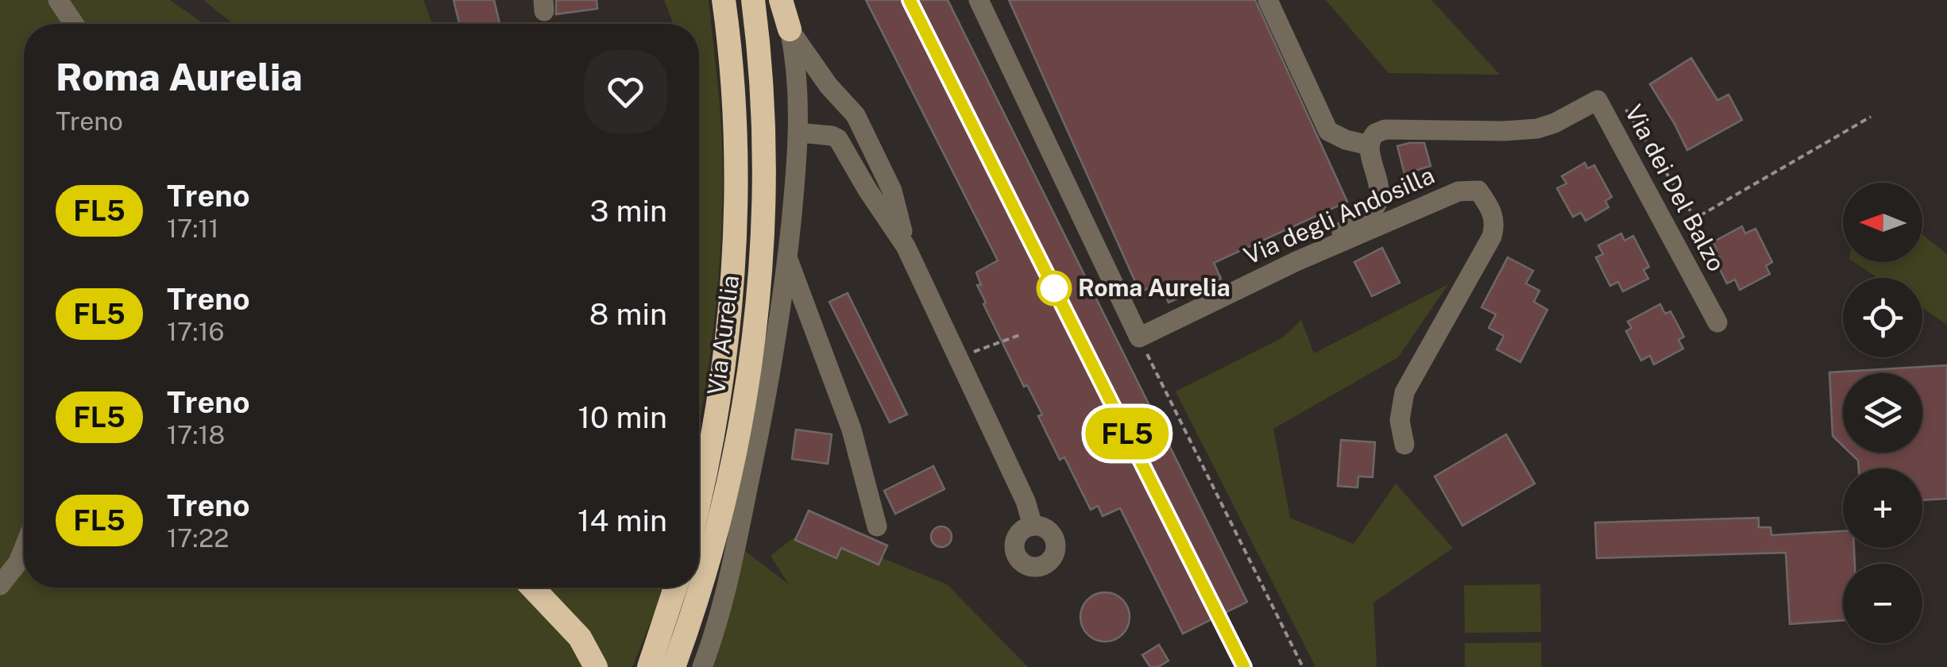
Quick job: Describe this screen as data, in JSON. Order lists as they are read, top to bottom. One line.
{"streets":{"highway":["Via Aurelia"],"street":["Via dei Del Balzo","Via degli Andosilla"]},"places":["Roma Aurelia"],"north":"left","page":{"on_map":"FL5","heading":["Roma Aurelia","Treno"],"list":[{"mark":"FL5","name":"Treno","note":"17:11","value":"3 min"},{"mark":"FL5","name":"Treno","note":"17:16","value":"8 min"},{"mark":"FL5","name":"Treno","note":"17:18","value":"10 min"},{"mark":"FL5","name":"Treno","note":"17:22","value":"14 min"}],"map_buttons":["+","−"]}}
